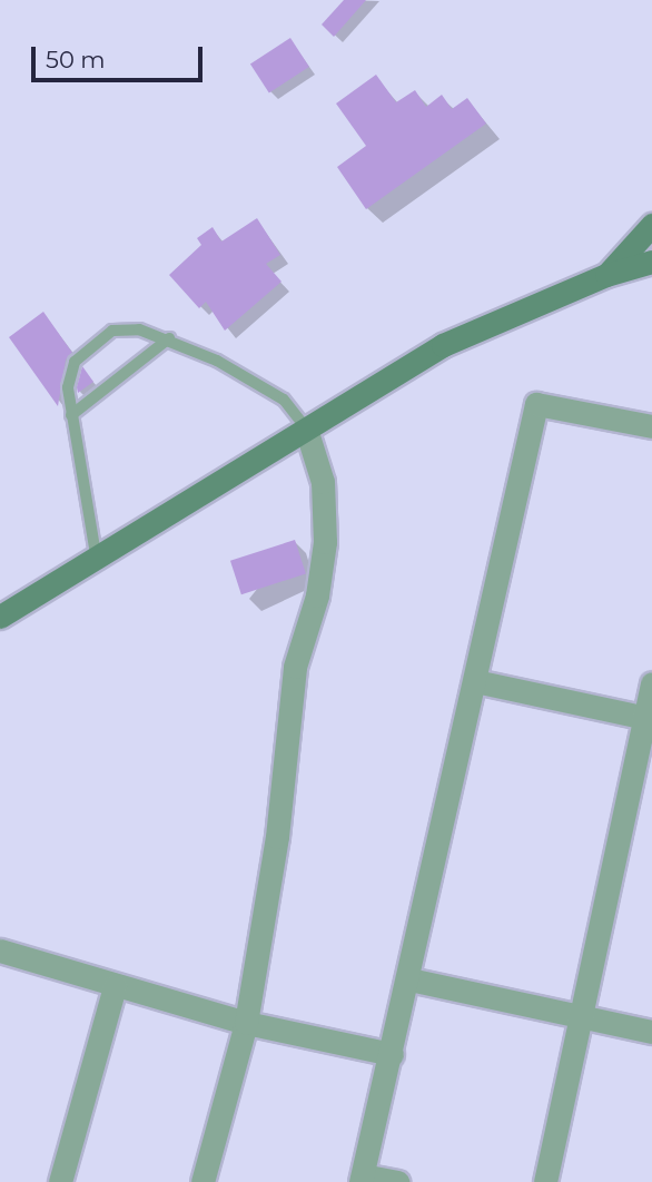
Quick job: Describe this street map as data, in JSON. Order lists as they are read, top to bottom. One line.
{"scale_bar":"50 m"}
